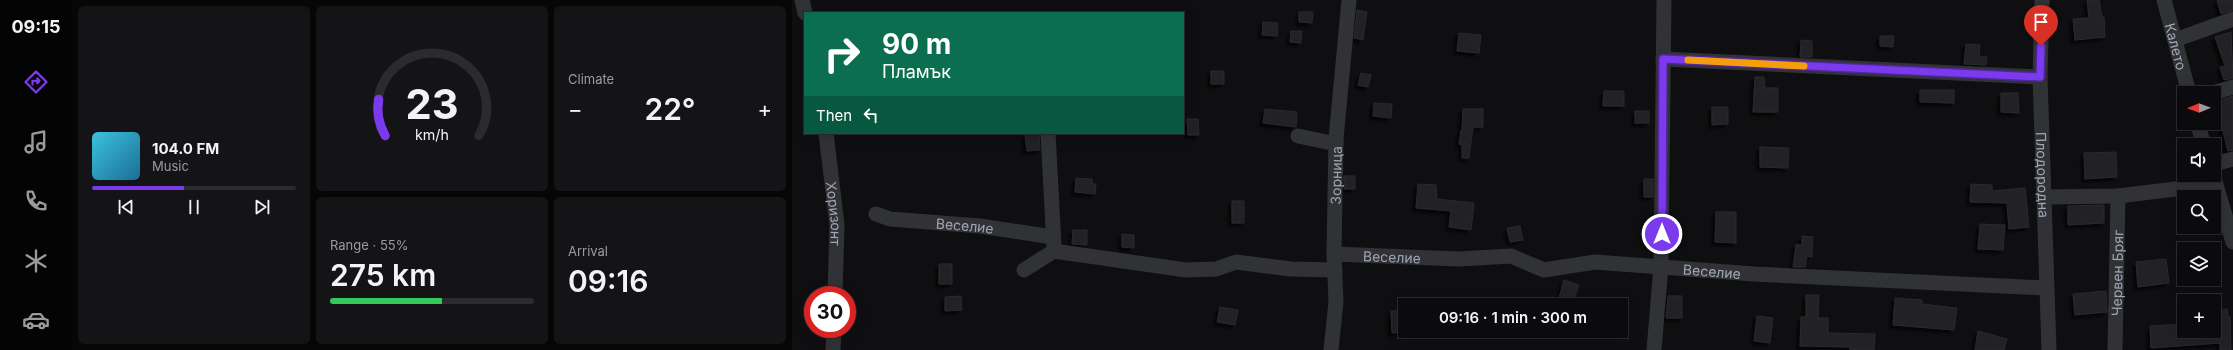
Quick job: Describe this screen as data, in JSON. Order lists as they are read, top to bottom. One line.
{"streets":{"street":["Калето","Зорница","Плодородна","Хоризонт","Веселие","Червен Бряг"]},"crossings":[["Зорница","Веселие"],["Плодородна","Веселие"]],"north":"left","page":{"tabs":"09:15","tile":["Climate",["Range · 55%","275 km"],["Arrival","09:16"]],"turn":["90 m","Пламък"],"map_buttons":"+","heat":["−","22°","+"],"then":"Then","song":["104.0 FM","Music"],"limit":"30","trip":"09:16 · 1 min · 300 m","gauge":["23","km/h"]}}
